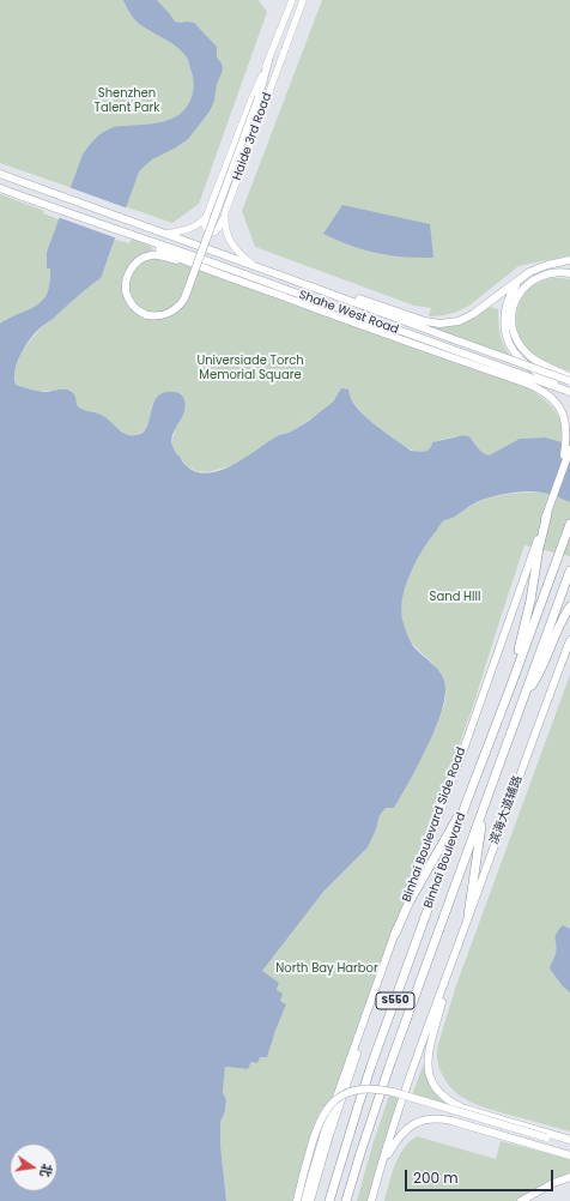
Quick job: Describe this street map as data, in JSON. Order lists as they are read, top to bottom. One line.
{"streets":{"highway":["Binhai Boulevard","S550"],"main road":["Haide 3rd Road","Shahe West Road","滨海大道辅路","Binhai Boulevard Side Road"]},"crossings":[["Haide 3rd Road","Shahe West Road"]],"parks":["Shenzhen Talent Park","Universiade Torch Memorial Square","Sand HIll","North Bay Harbor"],"scale_bar":"200 m","north":"right"}
